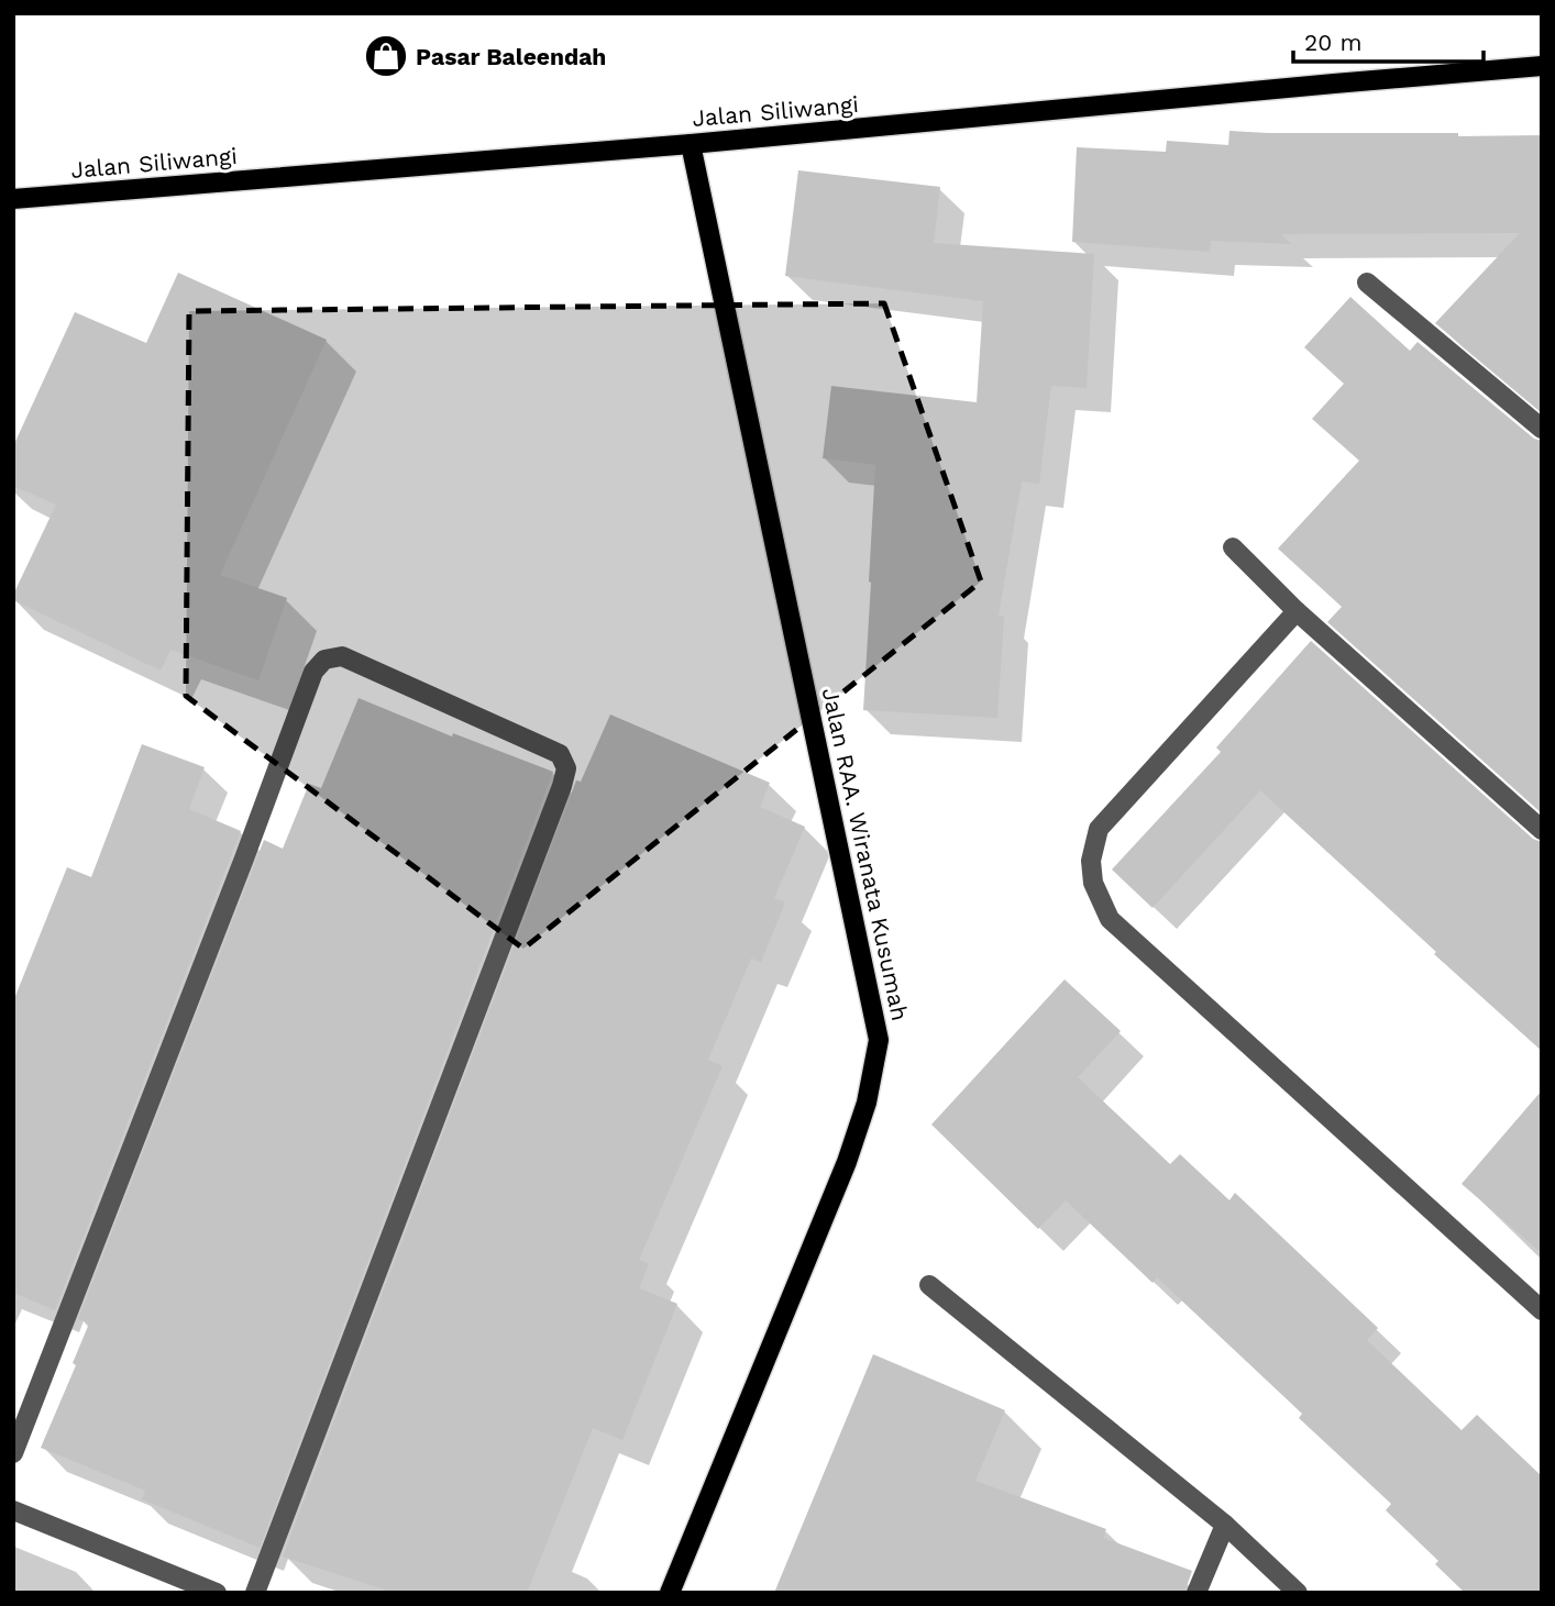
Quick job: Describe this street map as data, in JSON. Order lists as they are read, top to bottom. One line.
{"streets":{"main road":["Jalan Siliwangi","Jalan RAA. Wiranata Kusumah"]},"crossings":[["Jalan Siliwangi","Jalan RAA. Wiranata Kusumah"]],"places":{"shop":["Pasar Baleendah"]},"scale_bar":"20 m"}
